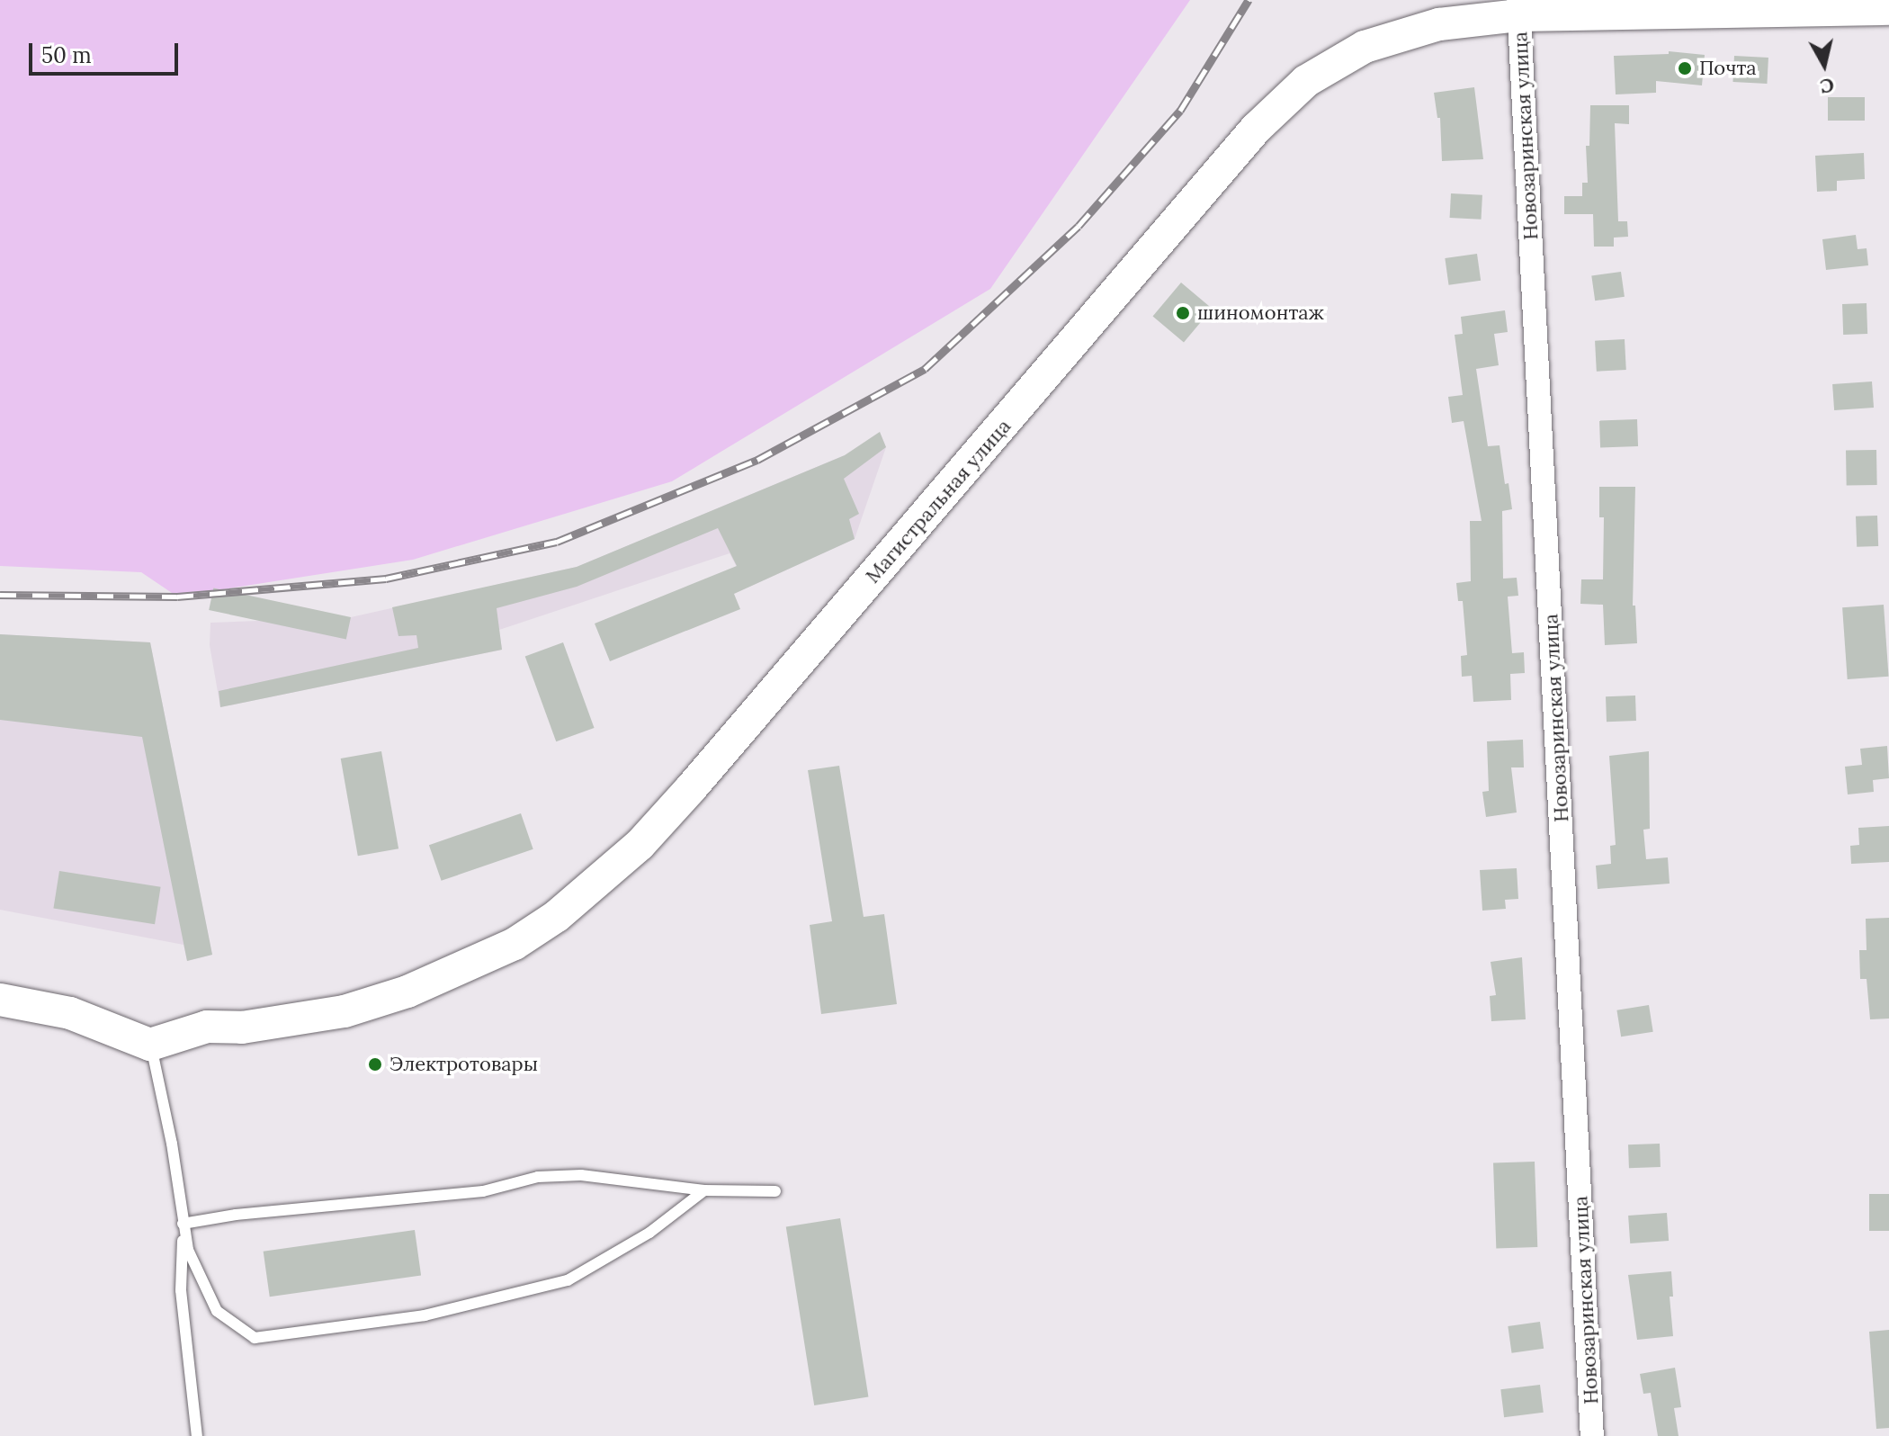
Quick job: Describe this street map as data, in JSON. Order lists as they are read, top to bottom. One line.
{"streets":{"main road":["Магистральная улица"],"street":["Новозаринская улица"]},"crossings":[["Новозаринская улица","Магистральная улица"]],"places":["Почта","шиномонтаж","Электротовары"],"scale_bar":"50 m","north":"bottom"}
